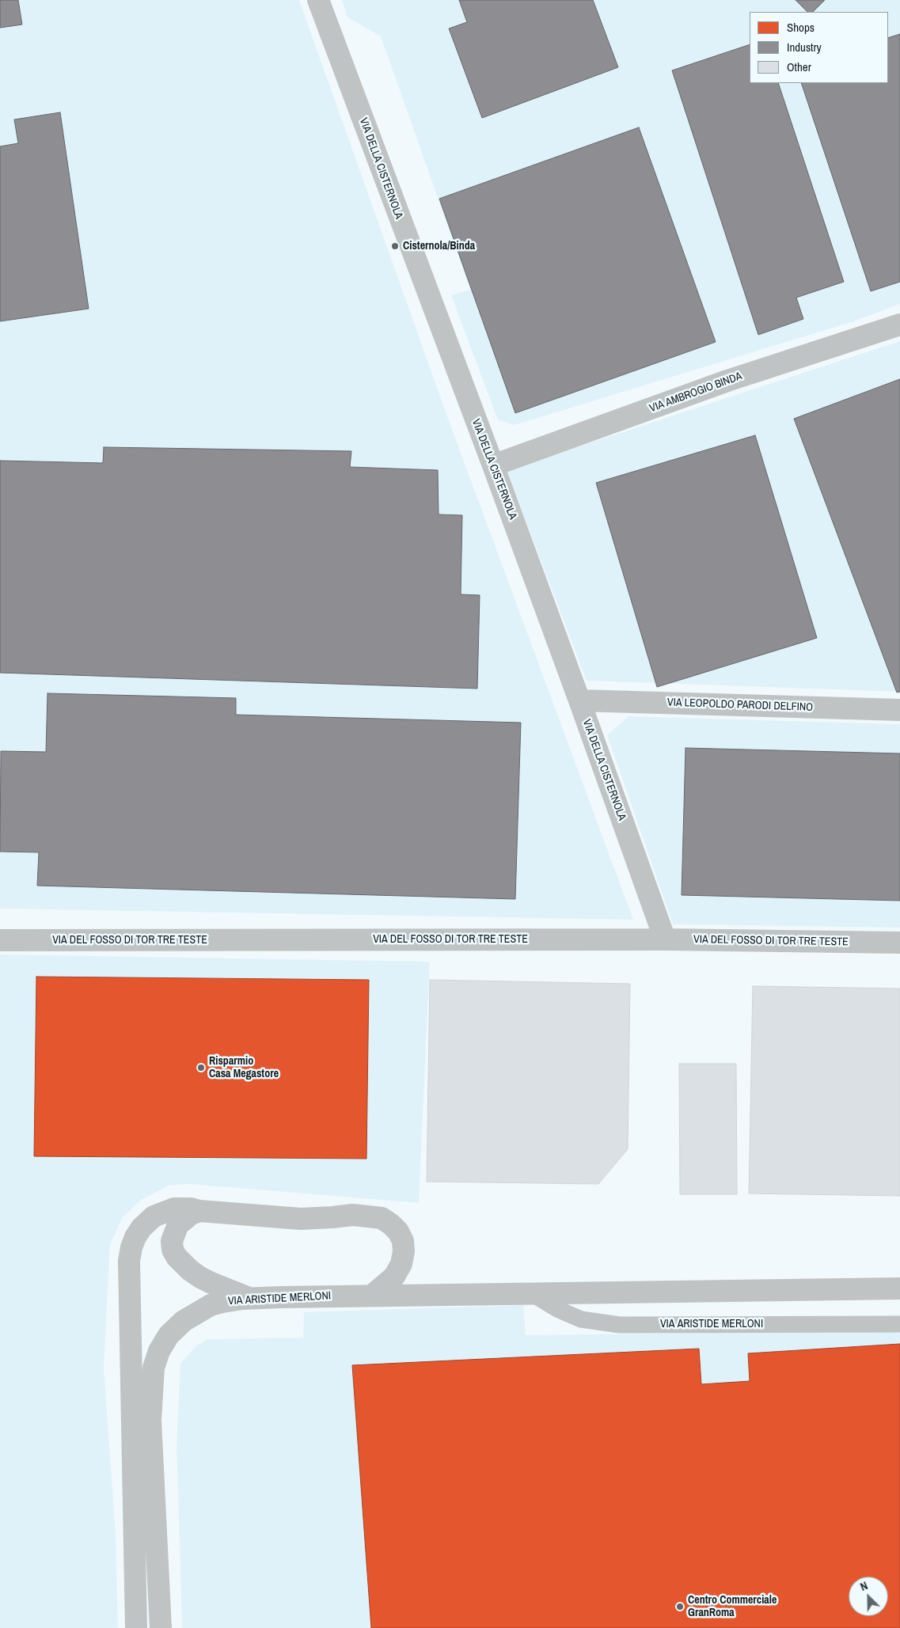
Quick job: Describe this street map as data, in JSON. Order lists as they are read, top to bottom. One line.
{"streets":{"street":["VIA DELLA CISTERNOLA","VIA AMBROGIO BINDA","VIA LEOPOLDO PARODI DELFINO","VIA DEL FOSSO DI TOR TRE TESTE","VIA ARISTIDE MERLONI"]},"crossings":[["VIA DELLA CISTERNOLA","VIA AMBROGIO BINDA"],["VIA DELLA CISTERNOLA","VIA LEOPOLDO PARODI DELFINO"],["VIA DELLA CISTERNOLA","VIA DEL FOSSO DI TOR TRE TESTE"]],"places":["Cisternola/Binda","Risparmio Casa Megastore","Centro Commerciale GranRoma"],"legend":["Shops","Industry","Other"],"north":"top left"}
